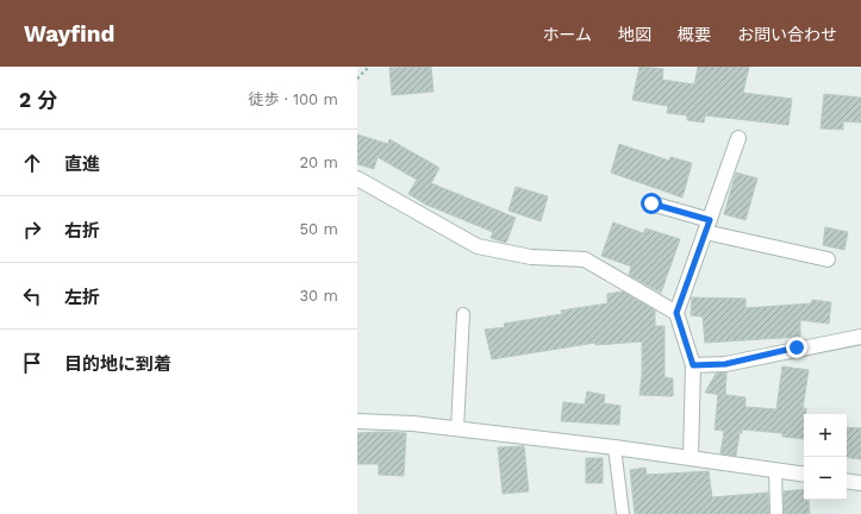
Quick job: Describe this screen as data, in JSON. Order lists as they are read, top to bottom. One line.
{"page":{"header":"Wayfind","nav":["ホーム","地図","概要","お問い合わせ"],"heading":["2 分","徒歩 · 100 m"],"list":[["直進","20 m"],["右折","50 m"],["左折","30 m"],"目的地に到着"],"map_buttons":["+","−"]}}
